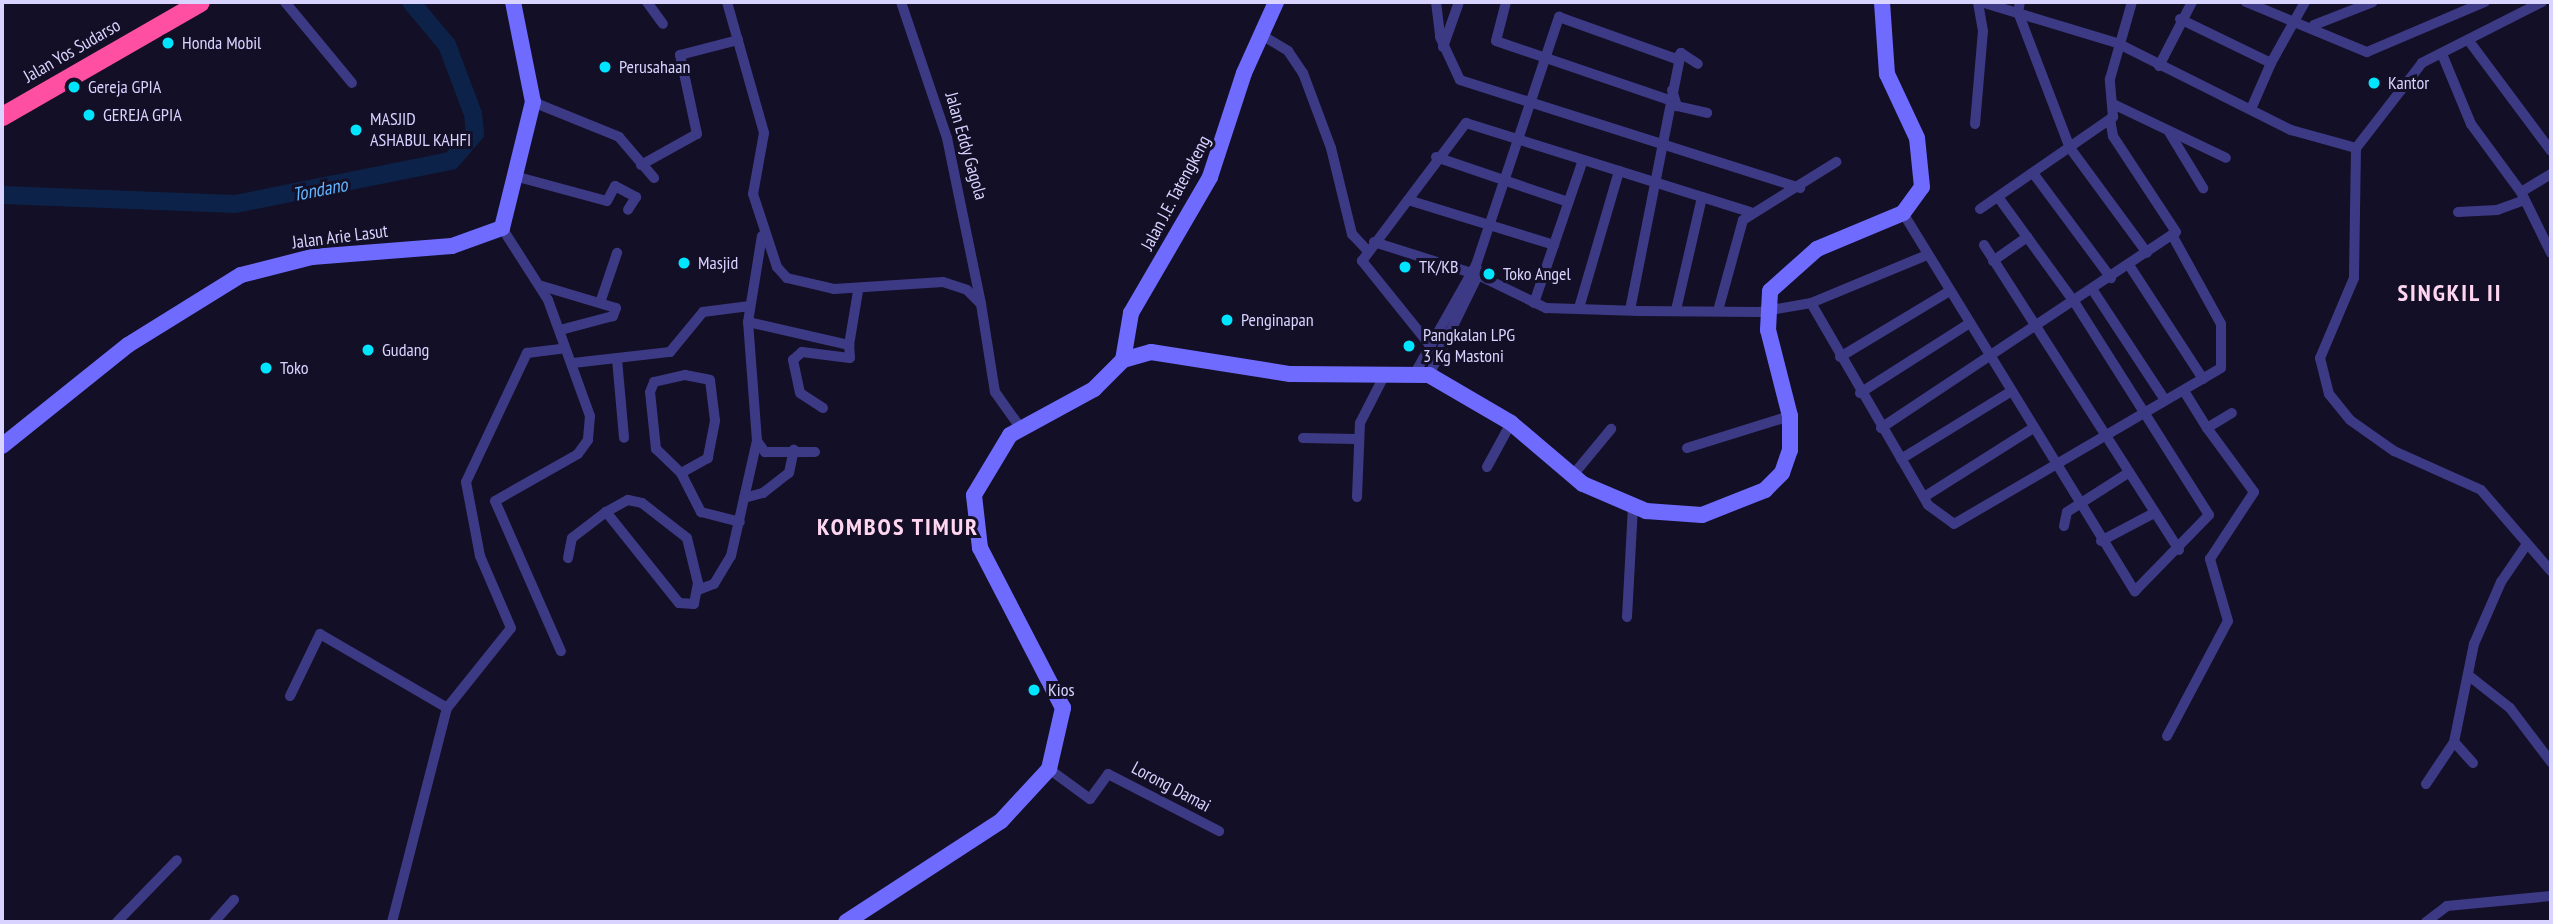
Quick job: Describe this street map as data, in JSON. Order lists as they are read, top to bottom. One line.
{"streets":{"highway":["Jalan Yos Sudarso"],"street":["Jalan Eddy Gagola","Jalan J.E. Tatengkeng","Jalan Arie Lasut","Lorong Damai"]},"districts":["SINGKIL II","KOMBOS TIMUR"],"water":["Tondano"],"places":["Honda Mobil","Perusahaan","Kantor","Gereja GPIA","GEREJA GPIA","MASJID ASHABUL KAHFI","Masjid","TK/KB","Toko Angel","Penginapan","Pangkalan LPG 3 Kg Mastoni","Gudang","Toko","Kios"]}
